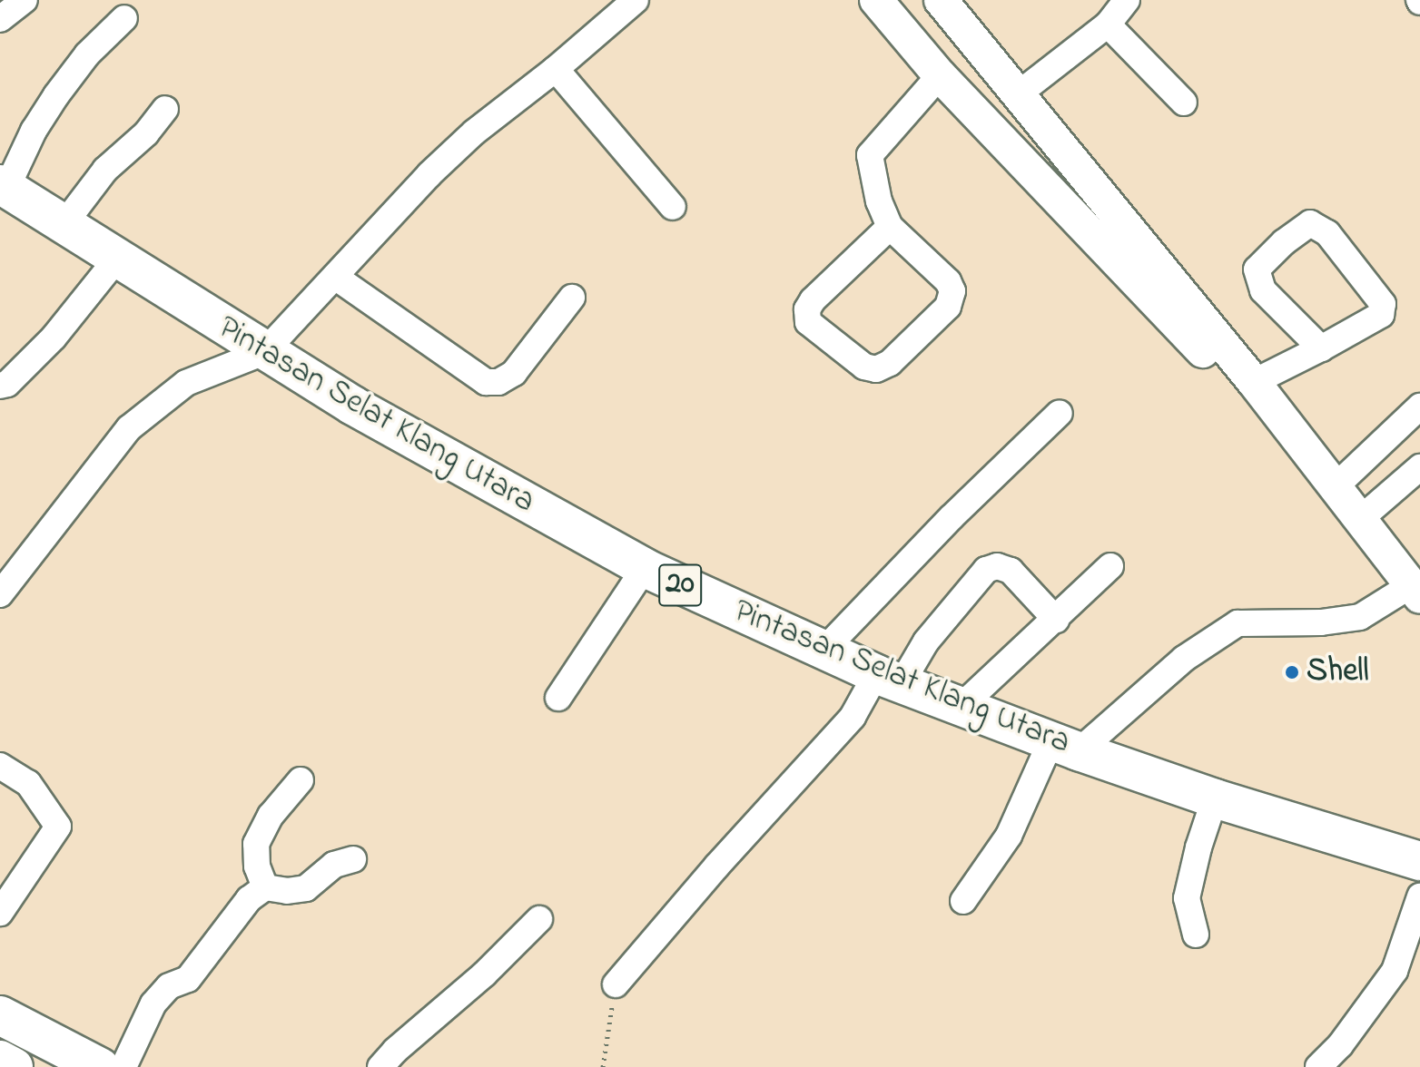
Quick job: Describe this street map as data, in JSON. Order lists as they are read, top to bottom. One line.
{"streets":{"highway":["Pintasan Selat Klang Utara","20"]},"places":["Shell"]}
